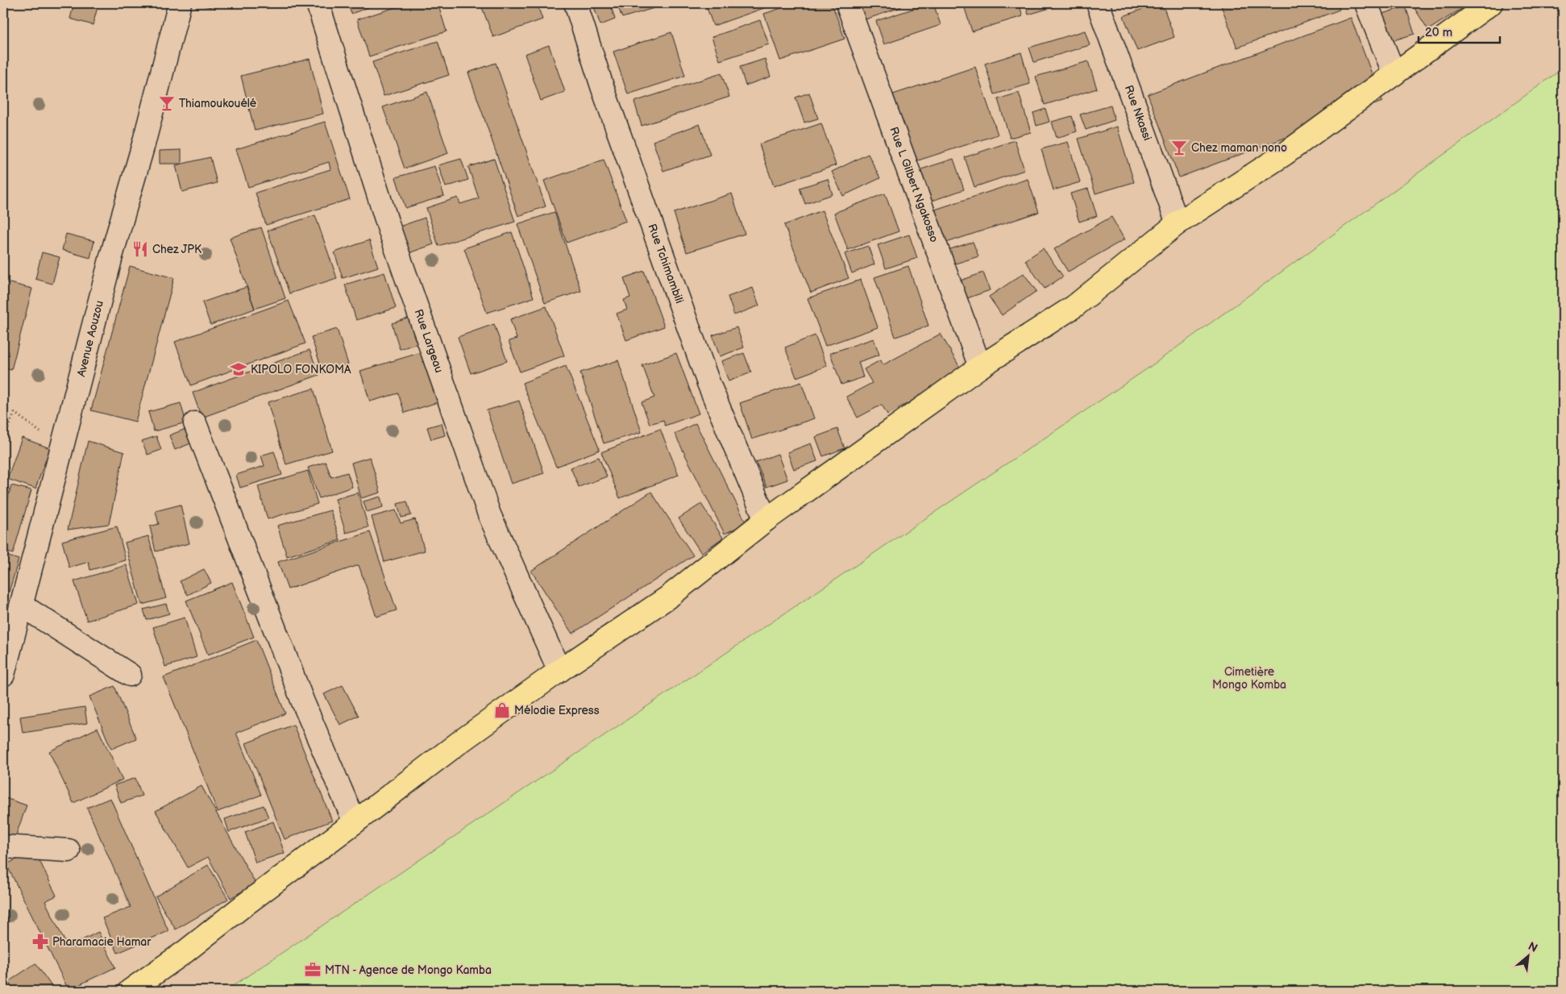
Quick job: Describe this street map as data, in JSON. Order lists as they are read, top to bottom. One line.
{"streets":{"street":["Rue Nkassi","Rue L Gilbert Ngakosso","Rue Tchimambili","Avenue Aouzou","Rue Largeau"]},"parks":["Cimetière Mongo Komba"],"places":{"bar":["Thiamoukouélé","Chez maman nono"],"restaurant":["Chez JPK"],"school or university":["KIPOLO FONKOMA"],"shop":["Mélodie Express"],"pharmacy":["Pharamacie Hamar"],"office":["MTN - Agence de Mongo Kamba"]},"scale_bar":"20 m","north":"top right"}
